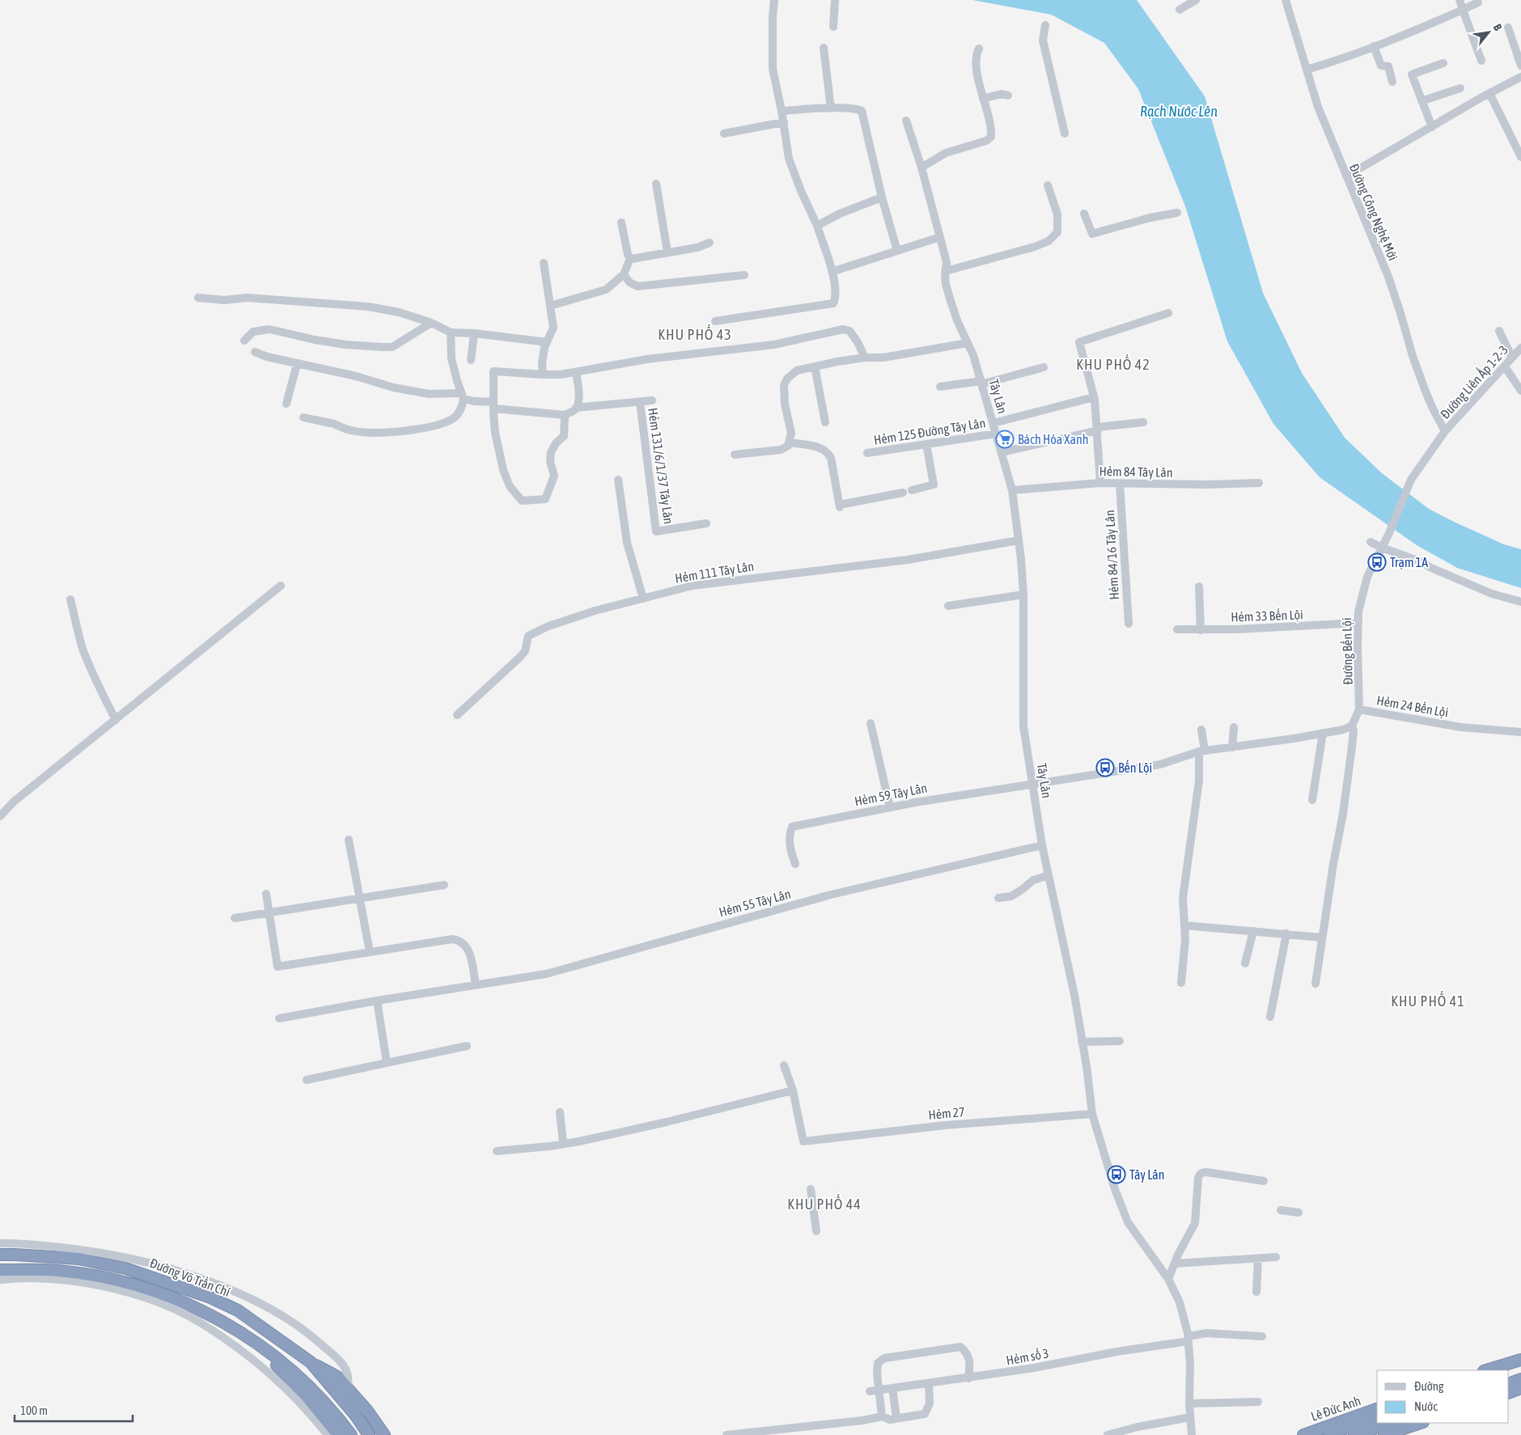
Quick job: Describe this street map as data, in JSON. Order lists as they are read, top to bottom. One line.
{"streets":{"highway":["Đường Võ Trần Chí","Lê Đức Anh"],"street":["Đường Công Nghệ Mới","Đường Liên Ấp 1-2-3","Tây Lân","Hẻm 125 Đường Tây Lân","Hẻm 131/6/1/37 Tây Lân","Hẻm 84 Tây Lân","Hẻm 84/16 Tây Lân","Hẻm 111 Tây Lân","Hẻm 33 Bến Lội","Đường Bến Lội","Hẻm 24 Bến Lội","Hẻm 59 Tây Lân","Hẻm 55 Tây Lân","Hẻm 27","Hẻm số 3"]},"crossings":[["Đường Công Nghệ Mới","Đường Liên Ấp 1-2-3"],["Đường Liên Ấp 1-2-3","Đường Bến Lội"],["Tây Lân","Hẻm 125 Đường Tây Lân"],["Tây Lân","Hẻm 84 Tây Lân"],["Tây Lân","Hẻm 111 Tây Lân"],["Tây Lân","Hẻm 59 Tây Lân"],["Tây Lân","Hẻm 55 Tây Lân"],["Tây Lân","Hẻm 27"],["Tây Lân","Hẻm số 3"],["Hẻm 84 Tây Lân","Hẻm 84/16 Tây Lân"],["Hẻm 33 Bến Lội","Đường Bến Lội"],["Đường Bến Lội","Hẻm 24 Bến Lội"]],"districts":["KHU PHỐ 43","KHU PHỐ 42","KHU PHỐ 41","KHU PHỐ 44"],"water":["Rạch Nước Lên"],"places":{"supermarket":["Bách Hóa Xanh"],"bus stop":["Trạm 1A","Bến Lội","Tây Lân"]},"legend":["Đường","Nước"],"scale_bar":"100 m","north":"top right"}
